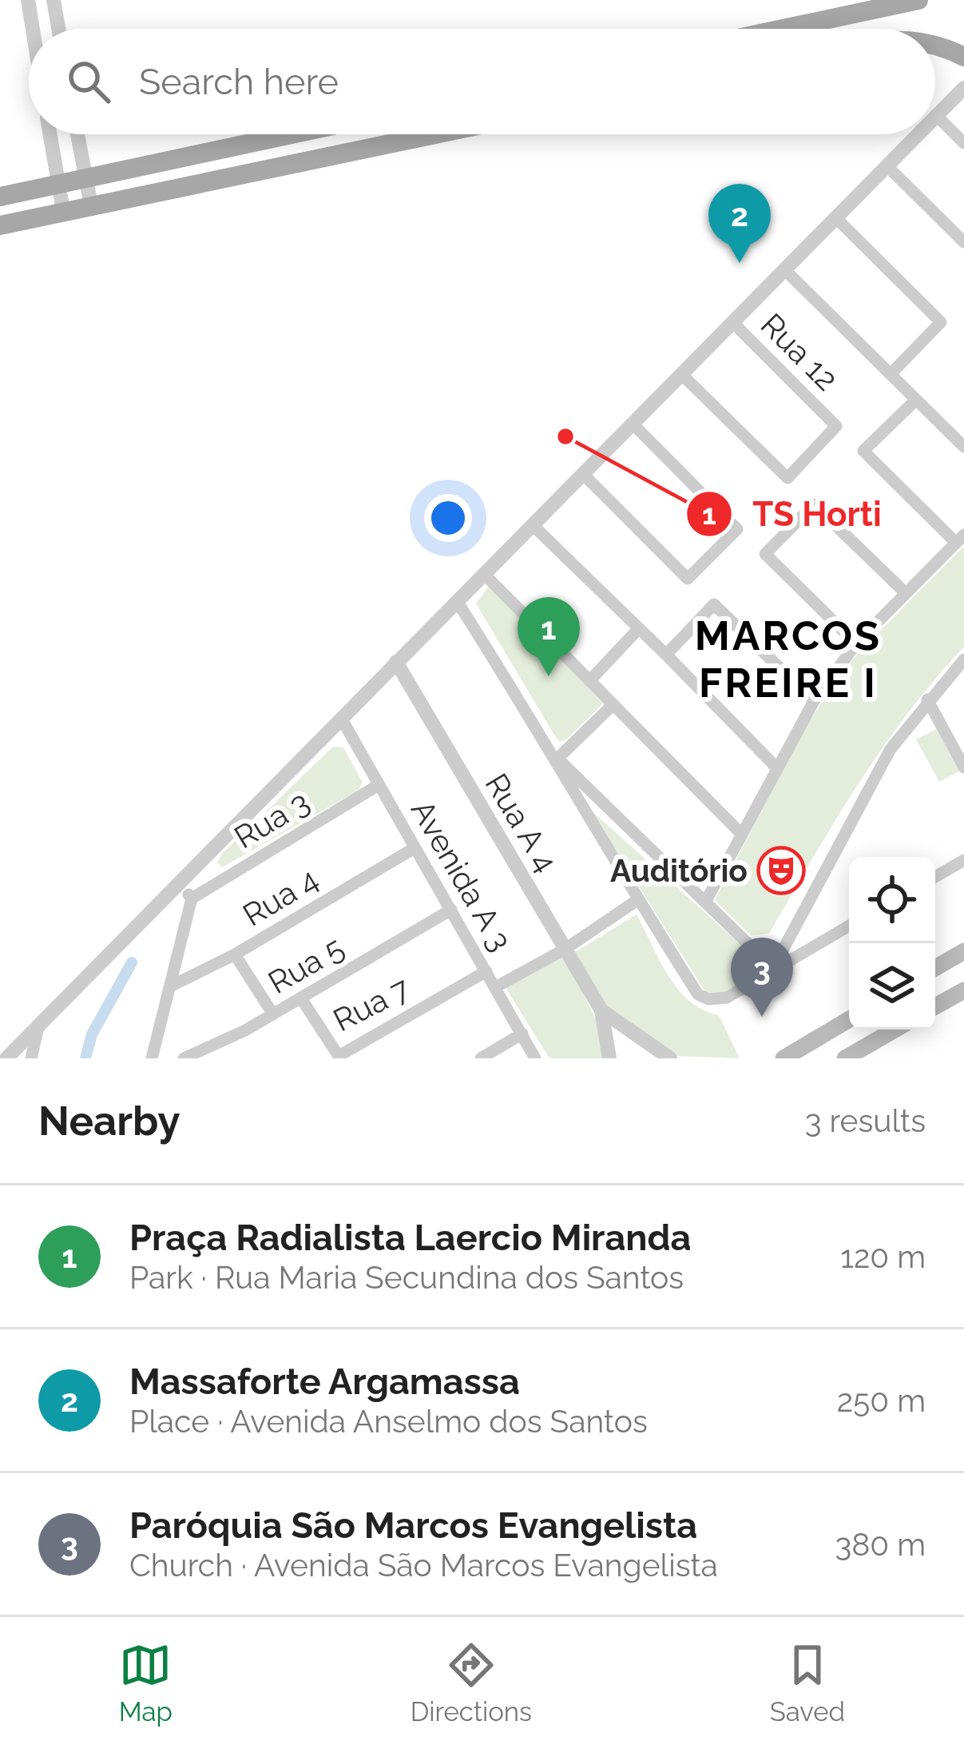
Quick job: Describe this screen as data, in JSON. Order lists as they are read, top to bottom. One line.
{"streets":{"street":["Rua 12","Rua 3","Rua A 4","Avenida A 3","Rua 4","Rua 5","Rua 7"]},"crossings":[["Rua 3","Avenida A 3"],["Avenida A 3","Rua 4"],["Avenida A 3","Rua 5"],["Avenida A 3","Rua 7"],["Rua 5","Rua 7"]],"districts":["MARCOS FREIRE I"],"places":{"other":["TS Horti"],"theatre":["Auditório"]},"page":{"search":"Search here","pins":["2","1","3"],"heading":["Nearby","3 results"],"list":[{"mark":"1","name":"Praça Radialista Laercio Miranda","note":"Park · Rua Maria Secundina dos Santos","value":"120 m"},{"mark":"2","name":"Massaforte Argamassa","note":"Place · Avenida Anselmo dos Santos","value":"250 m"},{"mark":"3","name":"Paróquia São Marcos Evangelista","note":"Church · Avenida São Marcos Evangelista","value":"380 m"}],"nav":["Map","Directions","Saved"]}}
